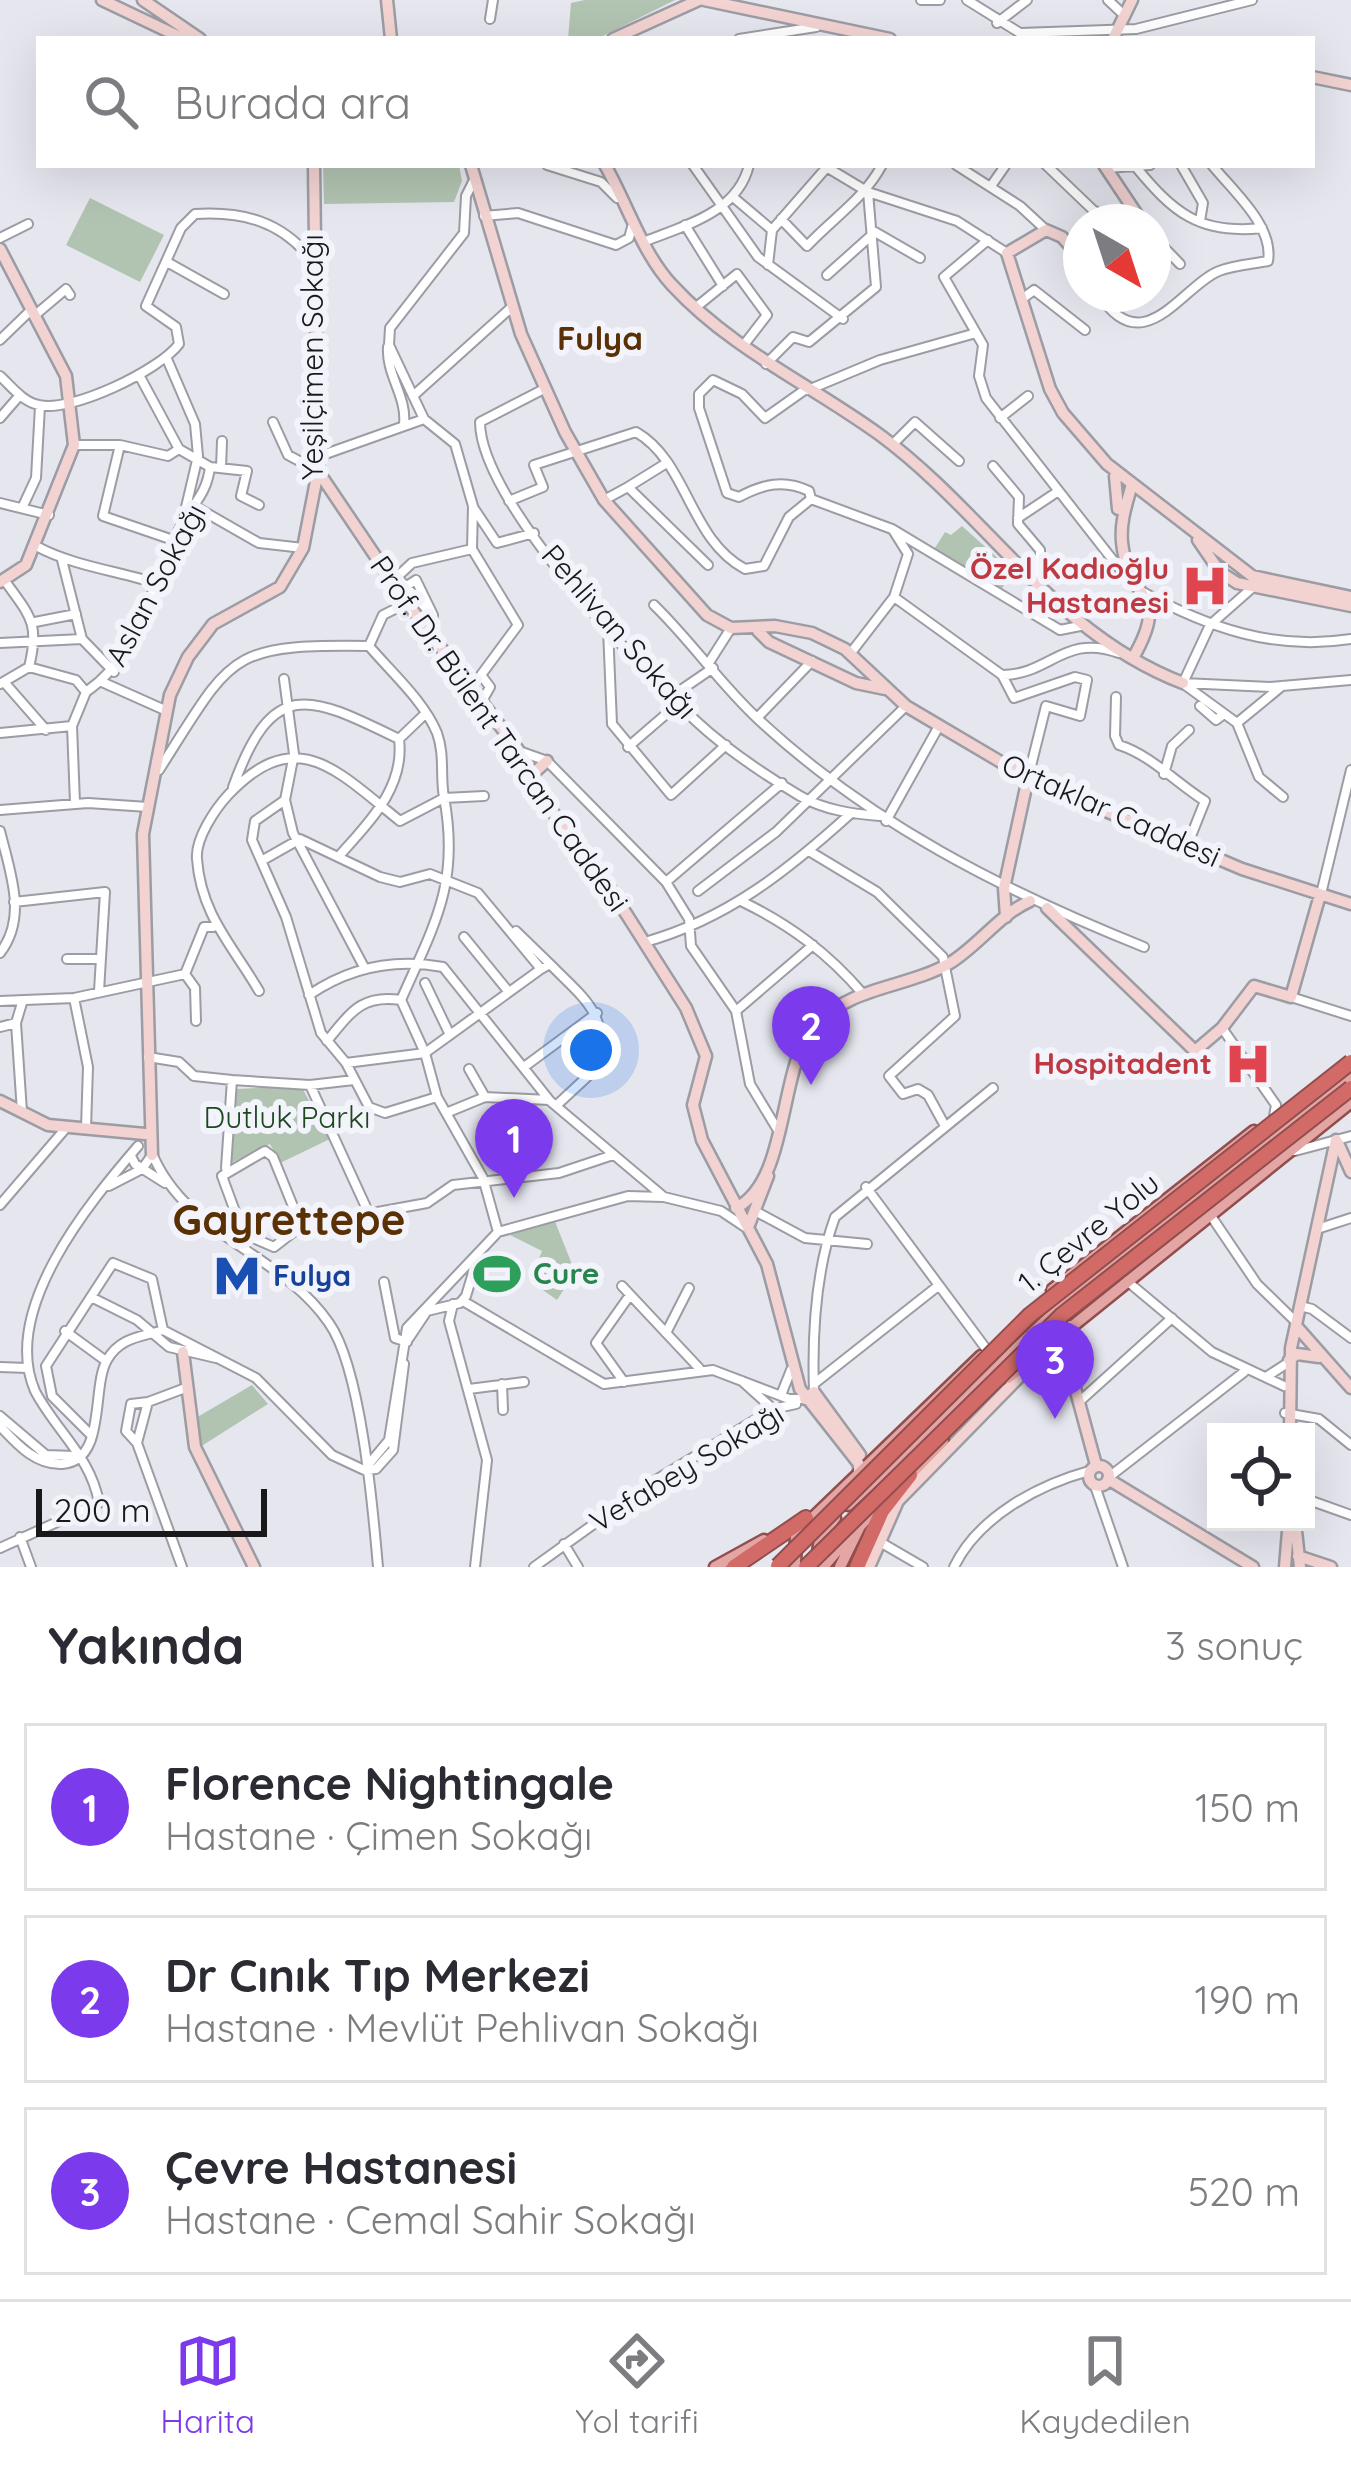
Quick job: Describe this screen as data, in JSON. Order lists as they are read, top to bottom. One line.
{"streets":{"highway":["1. Çevre Yolu"],"street":["Yeşilçimen Sokağı","Aslan Sokağı","Pehlivan Sokağı","Prof. Dr. Bülent Tarcan Caddesi","Ortaklar Caddesi","Vefabey Sokağı"]},"crossings":[["Yeşilçimen Sokağı","Prof. Dr. Bülent Tarcan Caddesi"],["Prof. Dr. Bülent Tarcan Caddesi","Vefabey Sokağı"]],"districts":["Fulya","Gayrettepe"],"parks":["Dutluk Parkı"],"places":{"hospital":["Özel Kadıoğlu Hastanesi","Hospitadent"],"sports":["Cure"],"metro station":["Fulya"]},"scale_bar":"200 m","north":"bottom right","page":{"search":"Burada ara","pins":["2","1","3"],"scale":"200 m","heading":["Yakında","3 sonuç"],"list":[{"mark":"1","name":"Florence Nightingale","note":"Hastane · Çimen Sokağı","value":"150 m"},{"mark":"2","name":"Dr Cınık Tıp Merkezi","note":"Hastane · Mevlüt Pehlivan Sokağı","value":"190 m"},{"mark":"3","name":"Çevre Hastanesi","note":"Hastane · Cemal Sahir Sokağı","value":"520 m"}],"nav":["Harita","Yol tarifi","Kaydedilen"]}}
